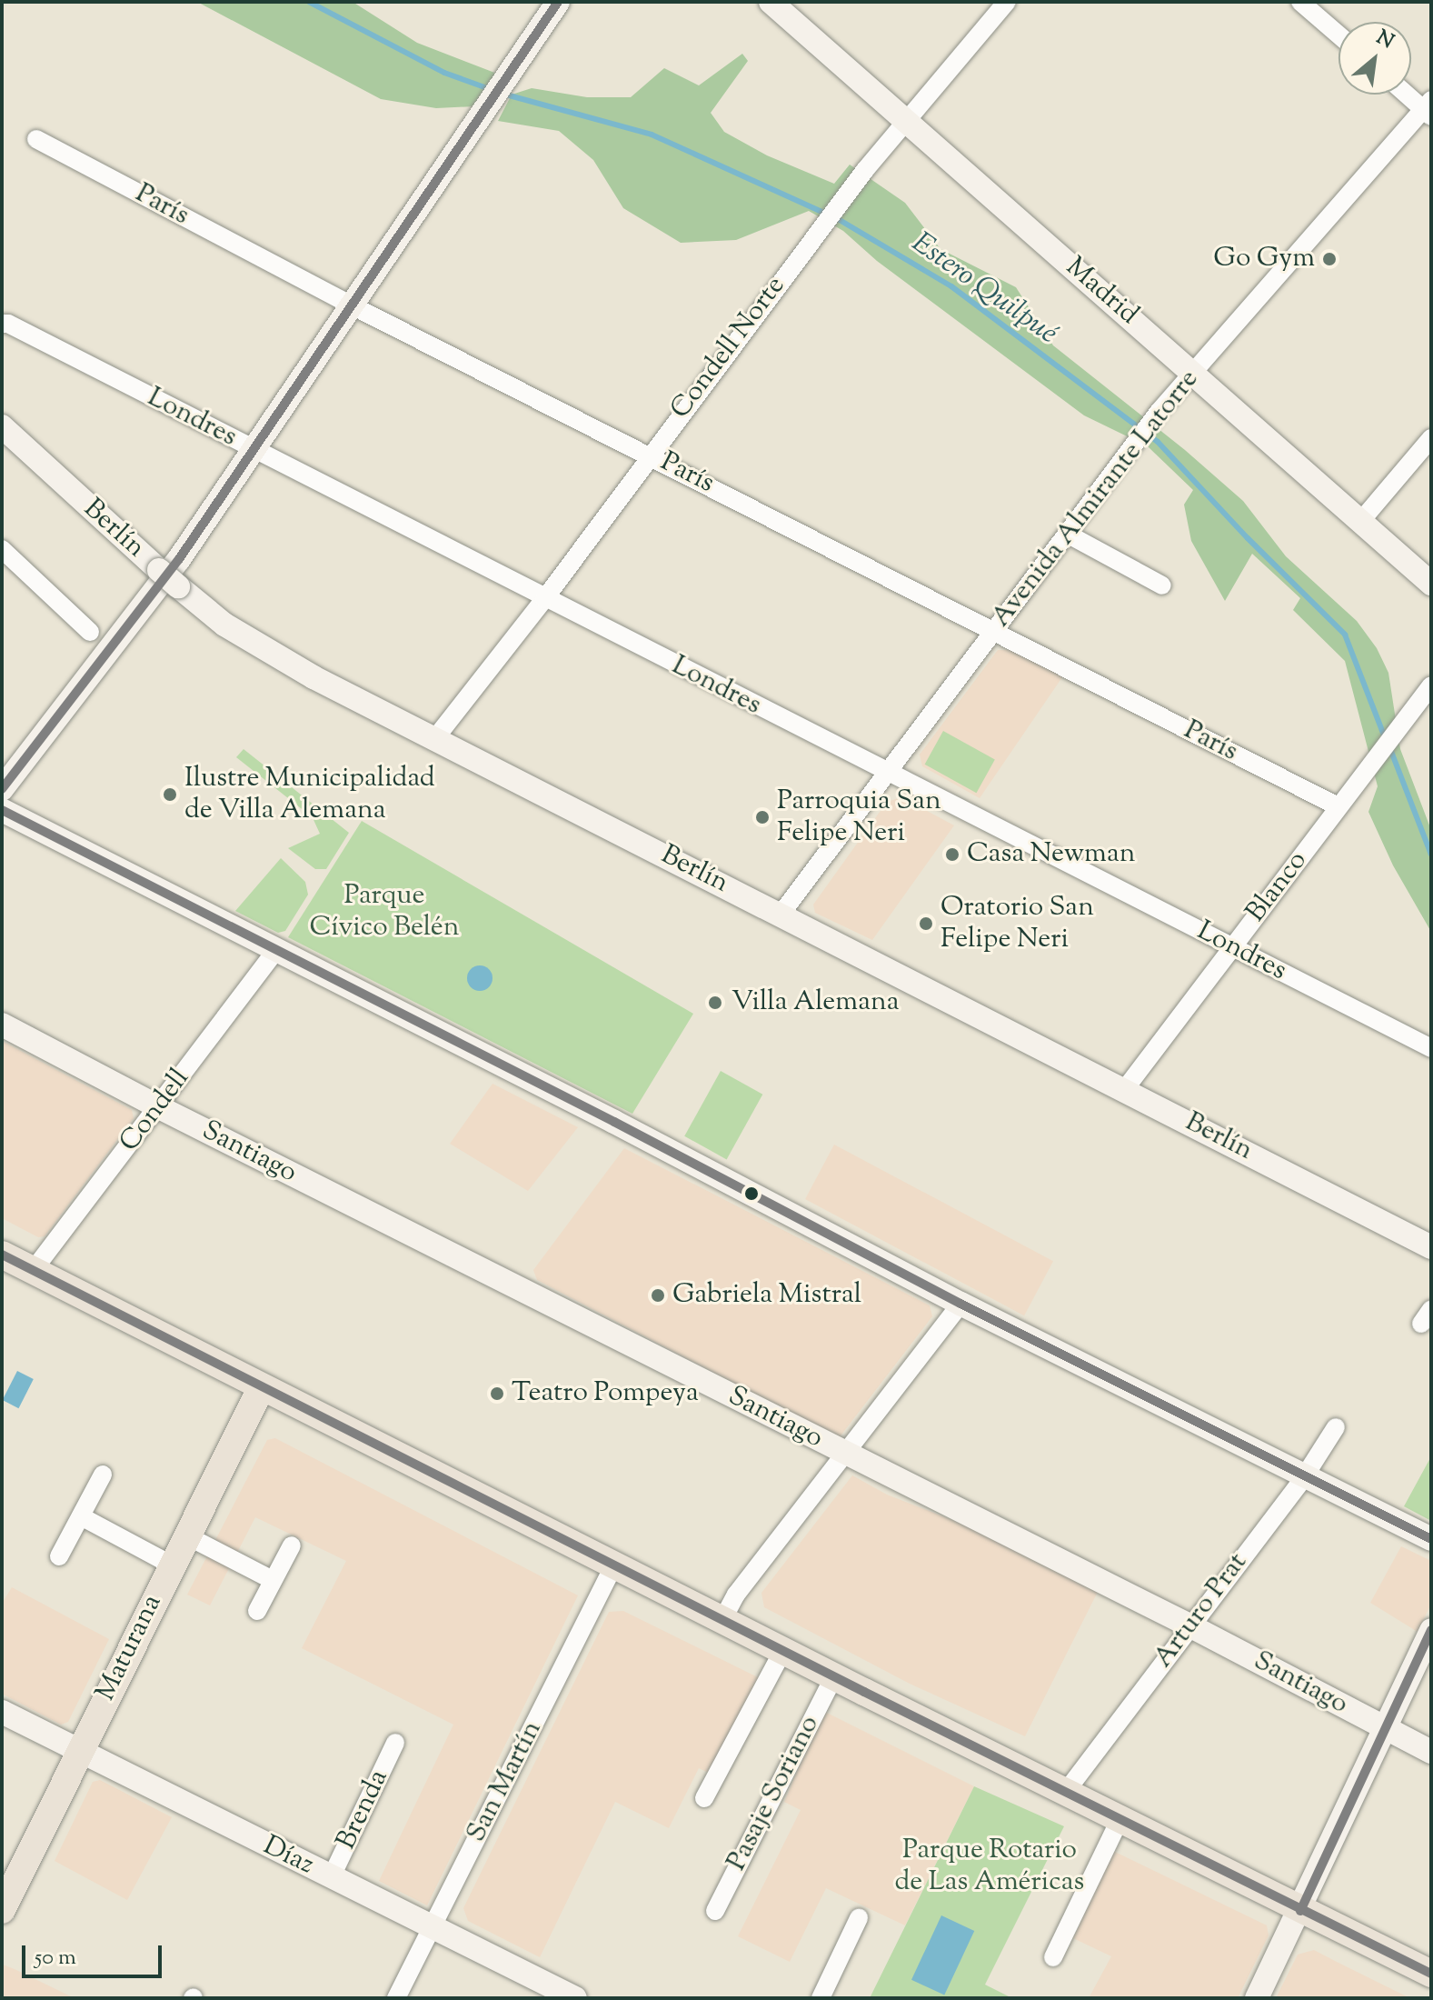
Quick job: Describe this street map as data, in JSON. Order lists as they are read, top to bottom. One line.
{"streets":{"main road":["Maturana"],"street":["París","Madrid","Condell Norte","Londres","Avenida Almirante Latorre","Berlín","Blanco","Condell","Santiago","Arturo Prat","San Martín","Pasaje Soriano","Brenda","Díaz"]},"crossings":[["París","Condell Norte"],["París","Avenida Almirante Latorre"],["París","Blanco"],["Madrid","Condell Norte"],["Madrid","Avenida Almirante Latorre"],["Condell Norte","Londres"],["Condell Norte","Berlín"],["Londres","Avenida Almirante Latorre"],["Londres","Blanco"],["Avenida Almirante Latorre","Berlín"],["Berlín","Blanco"],["Condell","Santiago"],["Santiago","Arturo Prat"],["Maturana","Díaz"],["San Martín","Díaz"],["Brenda","Díaz"]],"water":["Estero Quilpué"],"parks":["Parque Cívico Belén","Parque Rotario de Las Américas"],"places":["Go Gym","Ilustre Municipalidad de Villa Alemana","Parroquia San Felipe Neri","Casa Newman","Oratorio San Felipe Neri","Villa Alemana","Gabriela Mistral","Teatro Pompeya"],"scale_bar":"50 m","north":"top right"}
